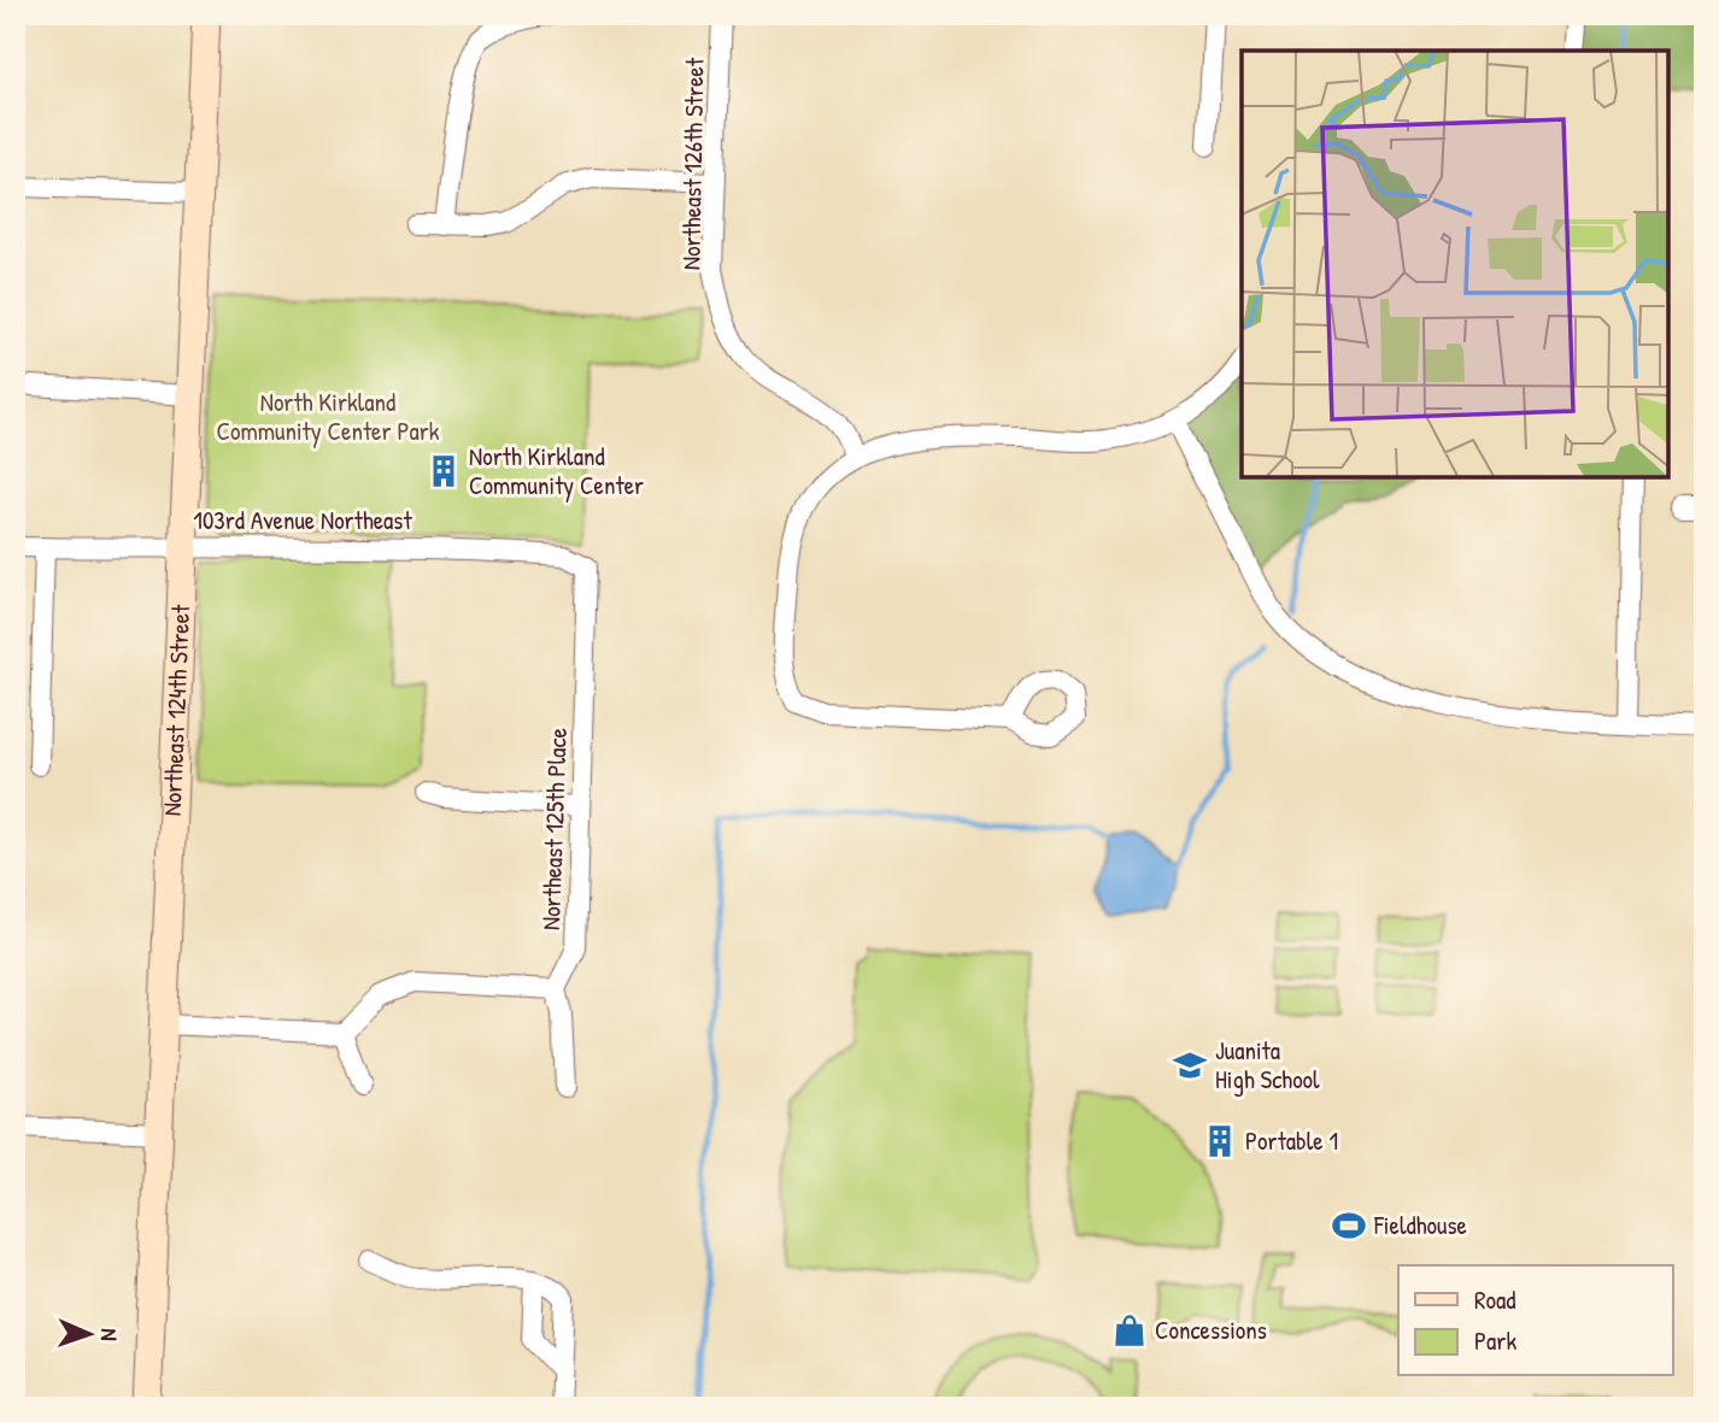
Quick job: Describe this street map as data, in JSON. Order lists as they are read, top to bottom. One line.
{"streets":{"main road":["Northeast 124th Street"],"street":["Northeast 126th Street","103rd Avenue Northeast","Northeast 125th Place"]},"crossings":[["103rd Avenue Northeast","Northeast 124th Street"],["103rd Avenue Northeast","Northeast 125th Place"]],"parks":["North Kirkland Community Center Park"],"places":{"building":["North Kirkland Community Center","Portable 1"],"school or university":["Juanita High School"],"sports":["Fieldhouse"],"shop":["Concessions"]},"legend":["Road","Park"],"north":"right"}
